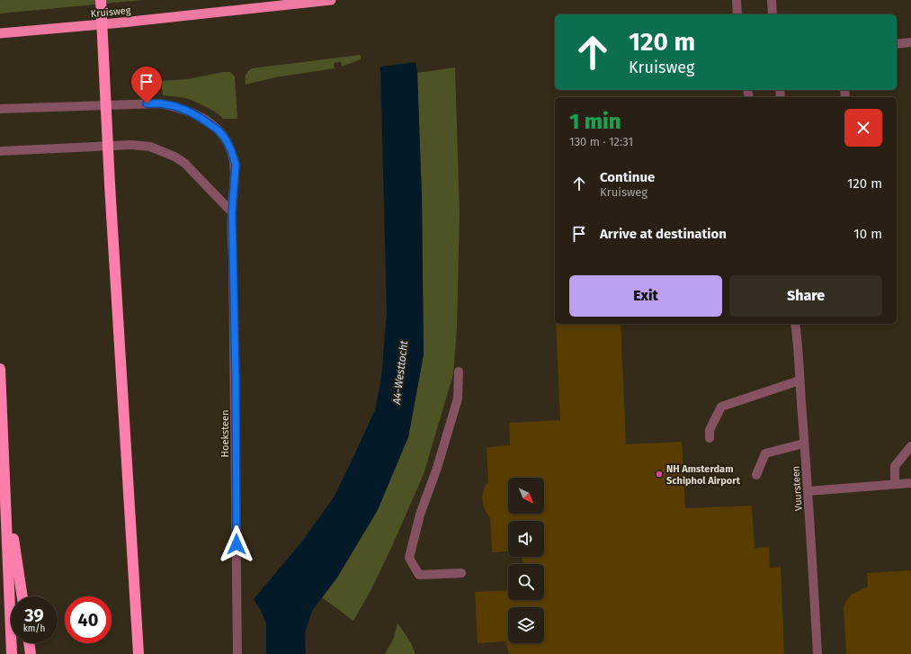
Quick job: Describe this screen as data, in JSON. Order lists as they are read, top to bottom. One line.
{"streets":{"highway":["Kruisweg"],"street":["Hoeksteen","Vuursteen"]},"water":["A4-Westtocht"],"places":["NH Amsterdam Schiphol Airport"],"north":"bottom right","page":{"turn":["120 m","Kruisweg"],"heading":["1 min","130 m · 12:31"],"list":[{"name":"Continue","note":"Kruisweg","value":"120 m"},{"name":"Arrive at destination","value":"10 m"}],"buttons":["Exit","Share"],"speed":"39 km/h","limit":"40"}}
